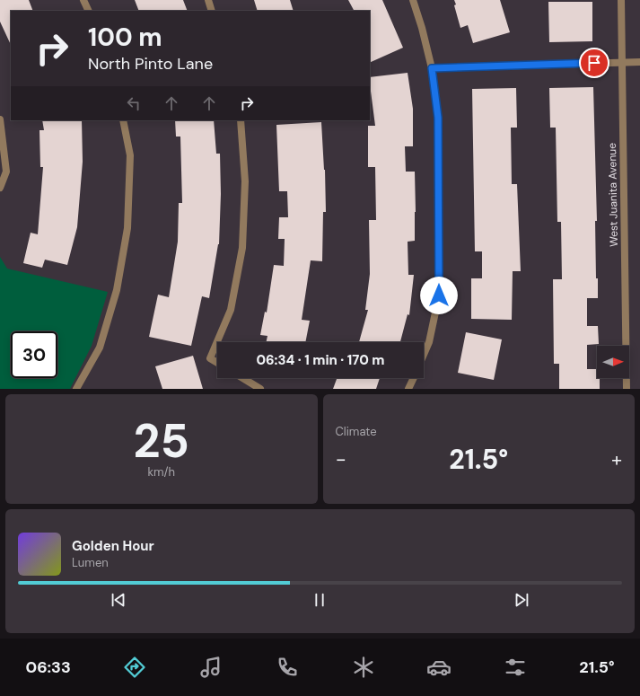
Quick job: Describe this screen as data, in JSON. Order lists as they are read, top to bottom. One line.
{"streets":{"street":["West Juanita Avenue"]},"north":"right","page":{"turn":["100 m","North Pinto Lane"],"limit":"30","trip":"06:34 · 1 min · 170 m","tile":[["25","km/h"],"Climate"],"heat":["−","21.5°","+"],"song":["Golden Hour","Lumen"],"tabs":["06:33","21.5°"]}}
